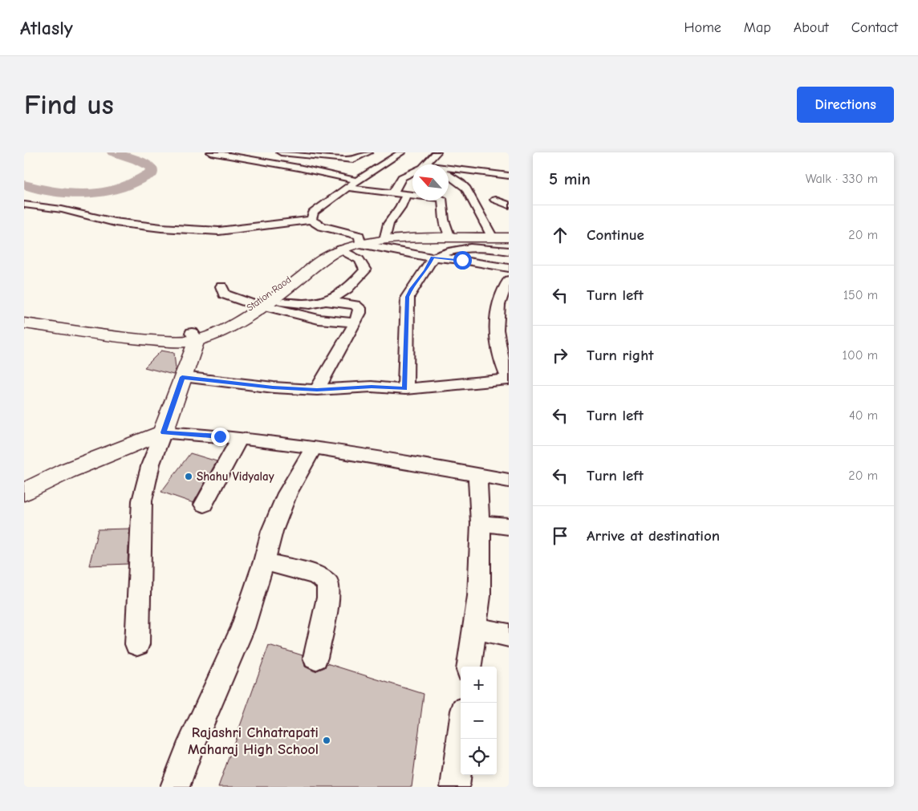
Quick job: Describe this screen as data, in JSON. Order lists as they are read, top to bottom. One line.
{"streets":{"main road":["Station Raod"]},"places":["Shahu Vidyalay","Rajashri Chhatrapati Maharaj High School"],"north":"top left","page":{"header":"Atlasly","nav":["Home","Map","About","Contact"],"buttons":"Directions","title":"Find us","heading":["5 min","Walk · 330 m"],"list":[["Continue","20 m"],["Turn left","150 m"],["Turn right","100 m"],["Turn left","40 m"],["Turn left","20 m"],"Arrive at destination"],"map_buttons":["+","−"]}}
